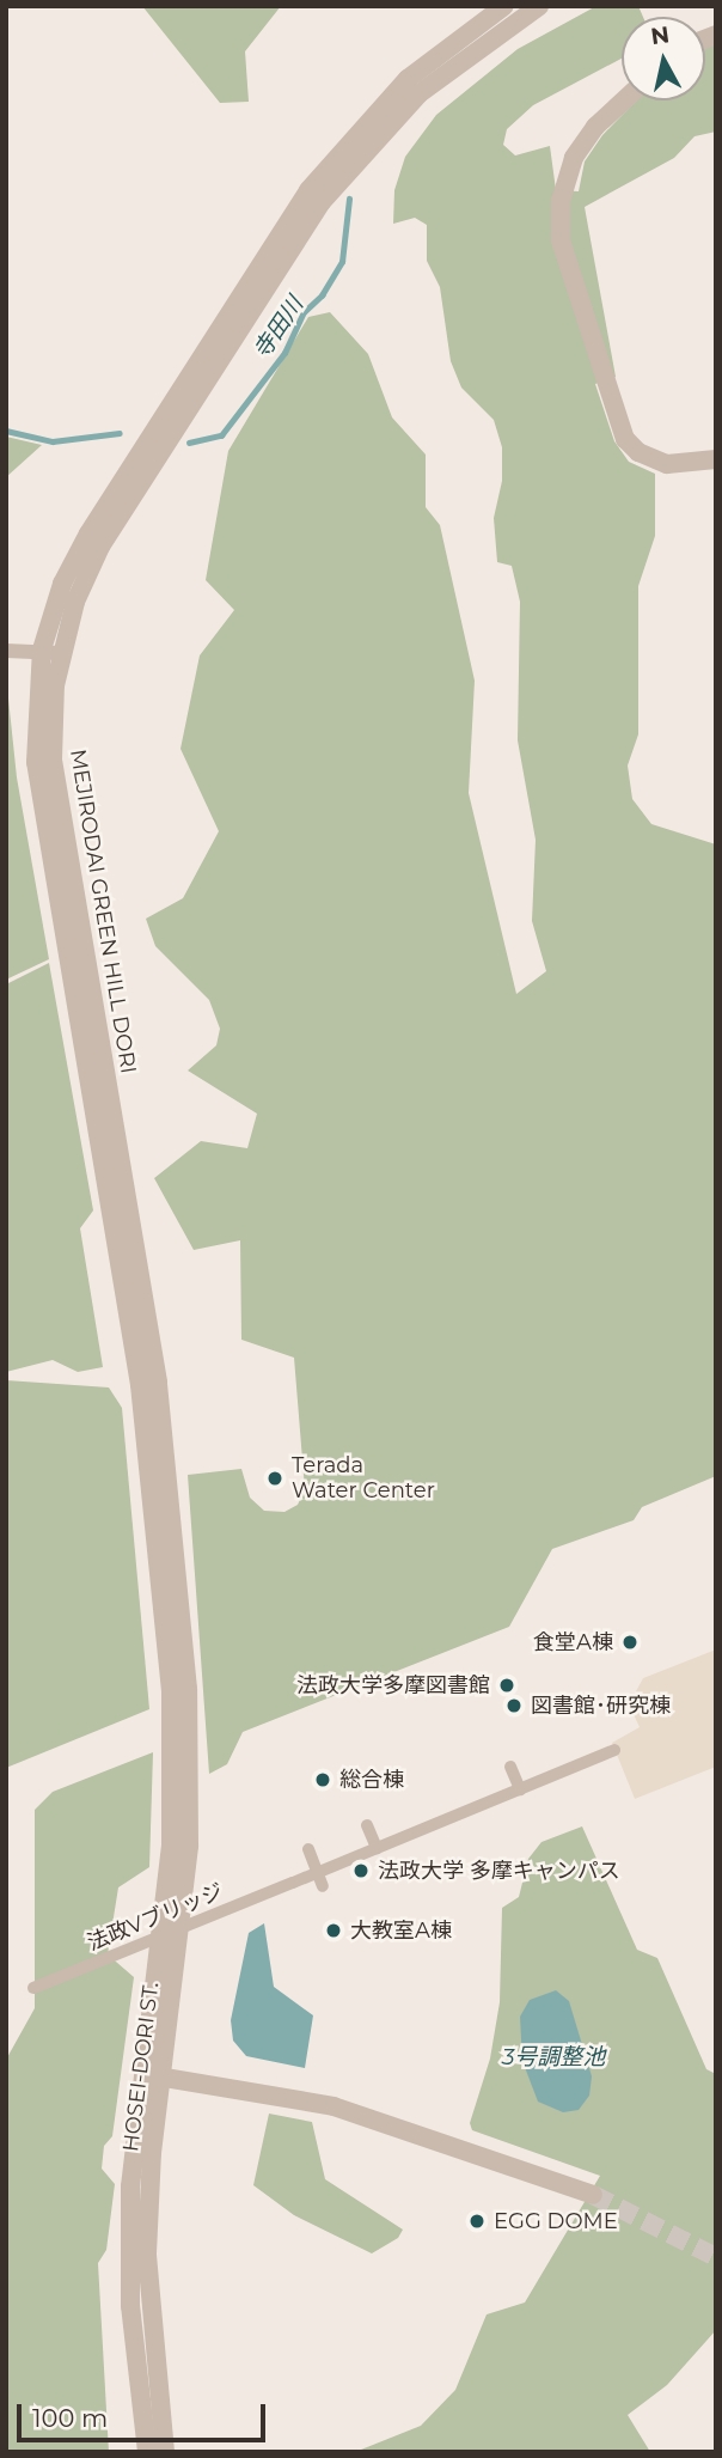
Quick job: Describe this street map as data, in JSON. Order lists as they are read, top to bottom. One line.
{"streets":{"street":["MEJIRODAI GREEN HILL DORI","法政Vブリッジ","HOSEI-DORI ST."]},"crossings":[["MEJIRODAI GREEN HILL DORI","HOSEI-DORI ST."]],"water":["寺田川","3号調整池"],"places":["Terada Water Center","食堂A棟","法政大学多摩図書館","図書館･研究棟","総合棟","法政大学 多摩キャンパス","大教室A棟","EGG DOME"],"scale_bar":"100 m","north":"top"}
